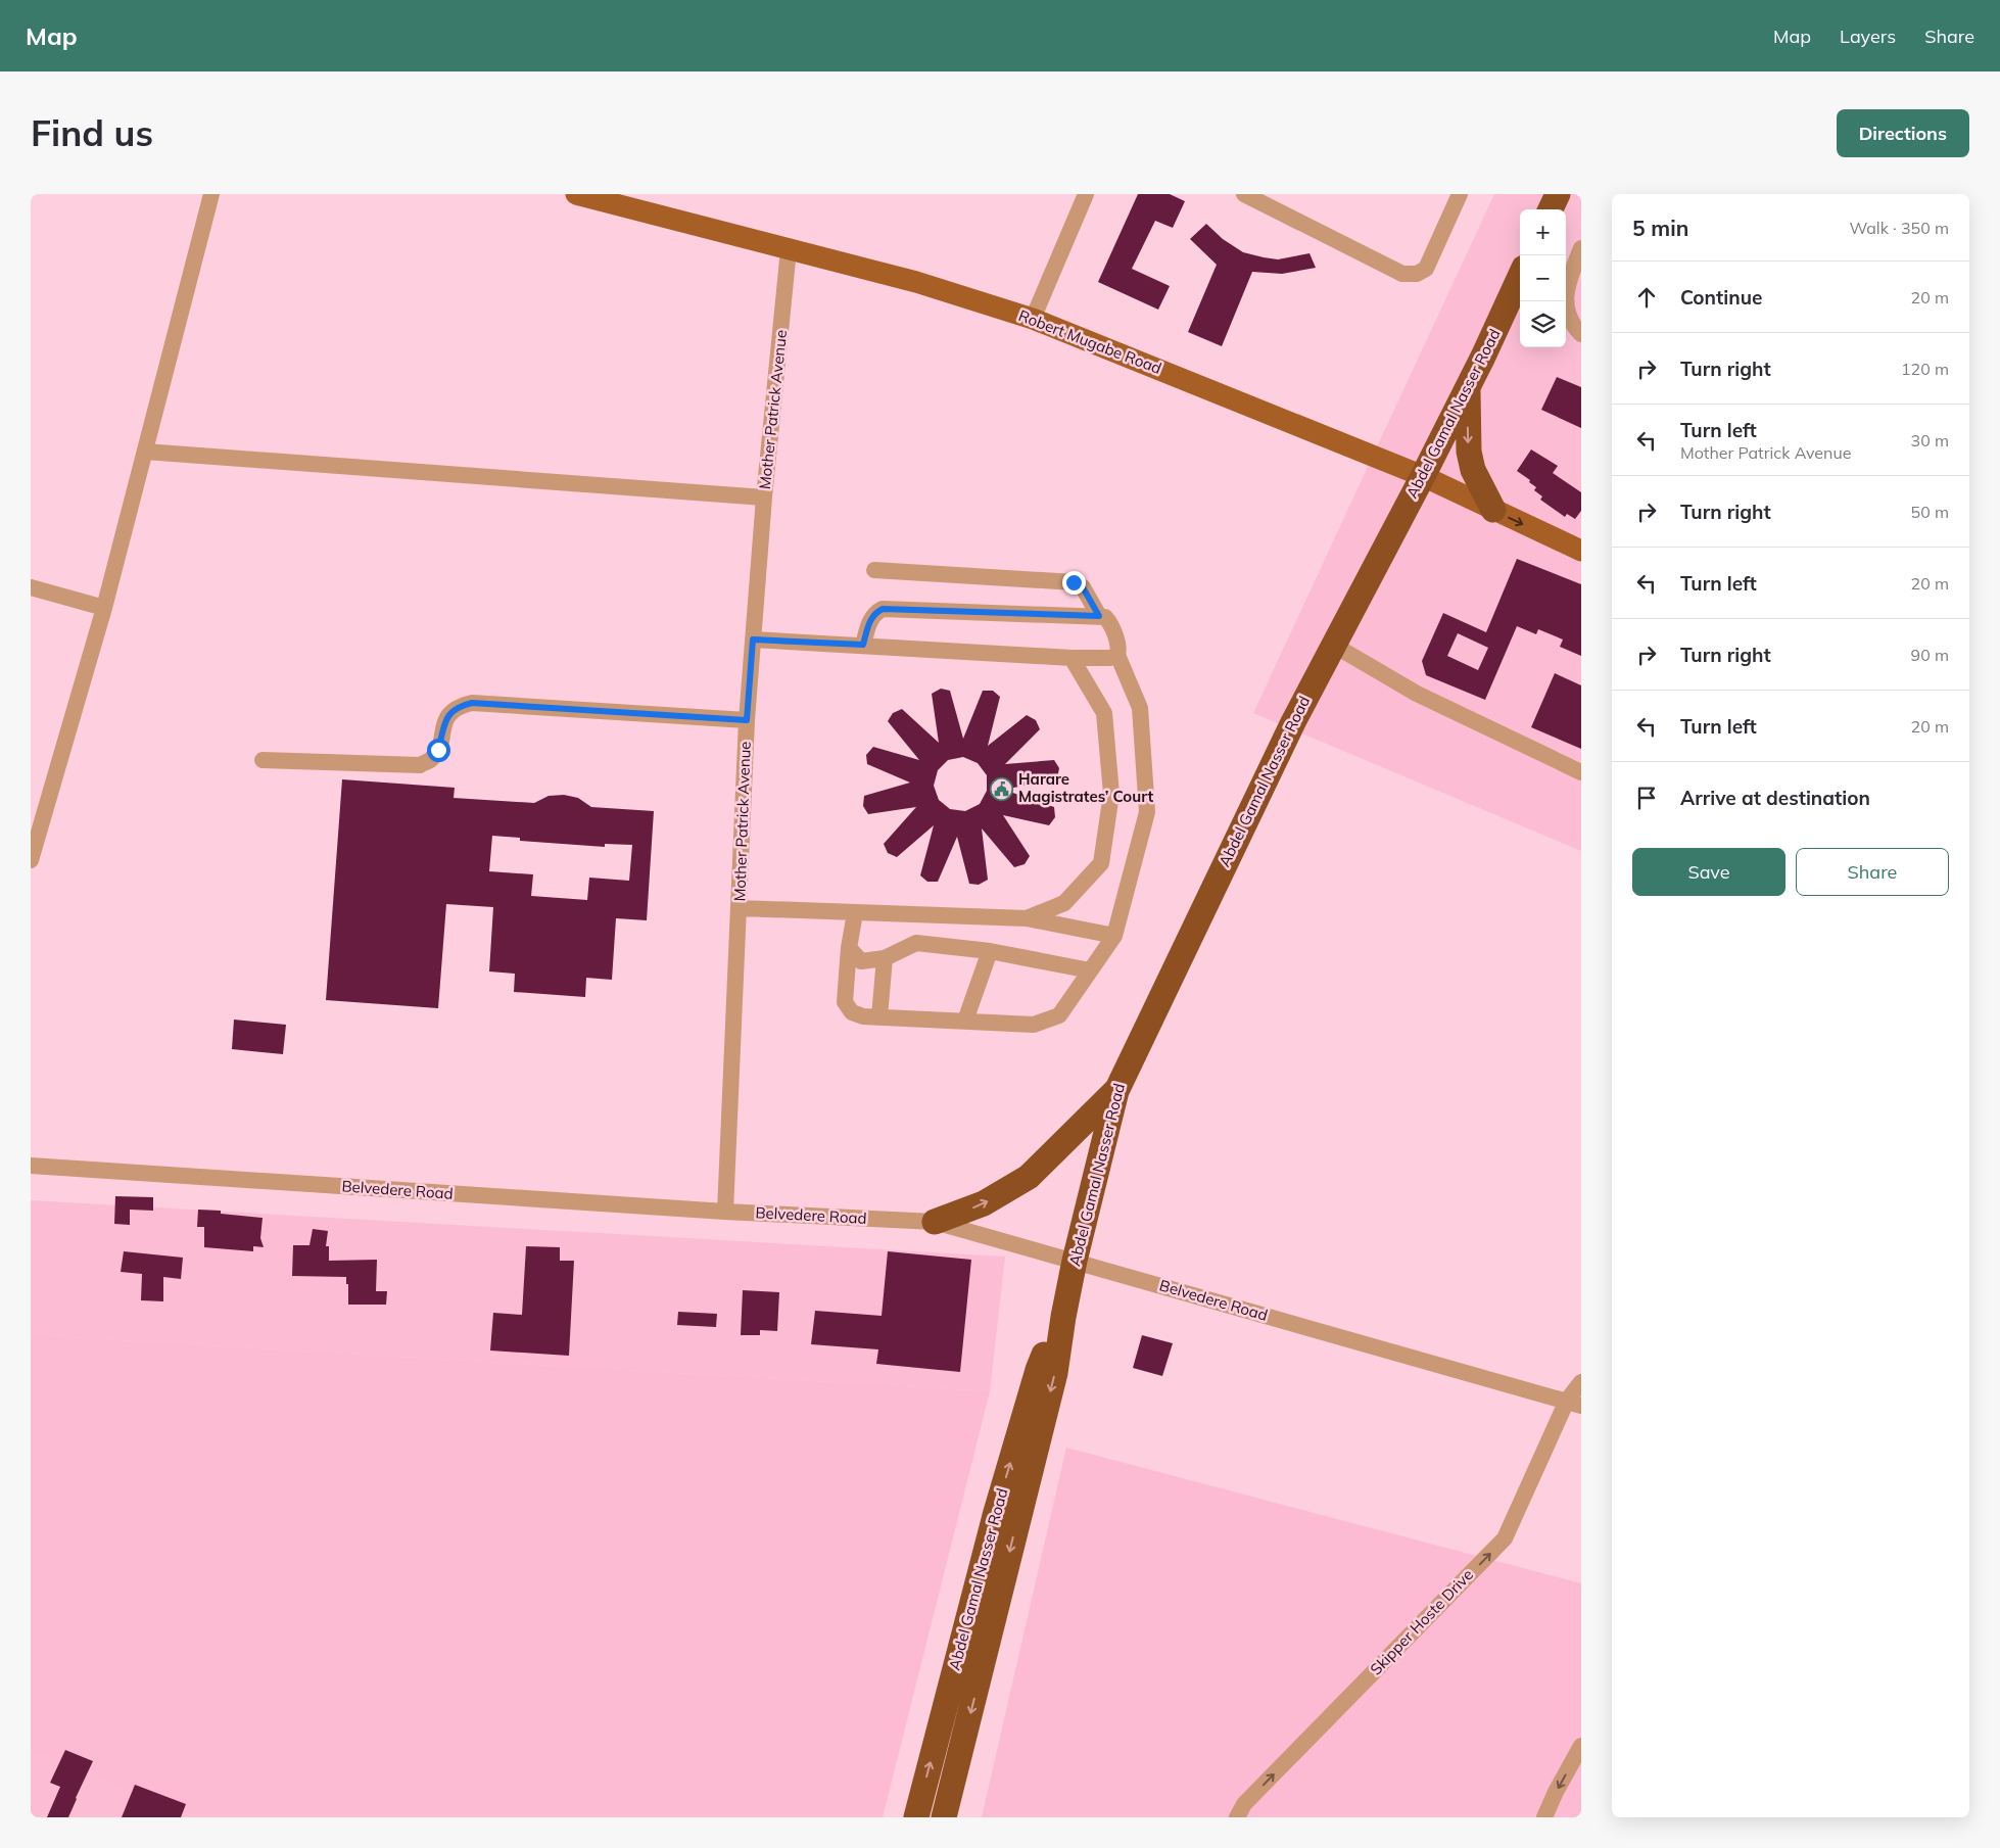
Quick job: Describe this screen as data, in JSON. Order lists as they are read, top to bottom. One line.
{"streets":{"highway":["Abdel Gamal Nasser Road"],"main road":["Robert Mugabe Road"],"street":["Mother Patrick Avenue","Belvedere Road","Skipper Hoste Drive"]},"crossings":[["Robert Mugabe Road","Mother Patrick Avenue"],["Robert Mugabe Road","Abdel Gamal Nasser Road"],["Mother Patrick Avenue","Belvedere Road"],["Abdel Gamal Nasser Road","Belvedere Road"],["Belvedere Road","Skipper Hoste Drive"]],"one_way":["Skipper Hoste Drive"],"places":{"public building":["Harare Magistrates’ Court"]},"page":{"header":"Map","nav":["Map","Layers","Share"],"buttons":["Directions",["Save","Share"]],"title":"Find us","heading":["5 min","Walk · 350 m"],"map_buttons":["+","−"],"list":[["Continue","20 m"],["Turn right","120 m"],["Turn left","Mother Patrick Avenue","30 m"],["Turn right","50 m"],["Turn left","20 m"],["Turn right","90 m"],["Turn left","20 m"],"Arrive at destination"]}}
